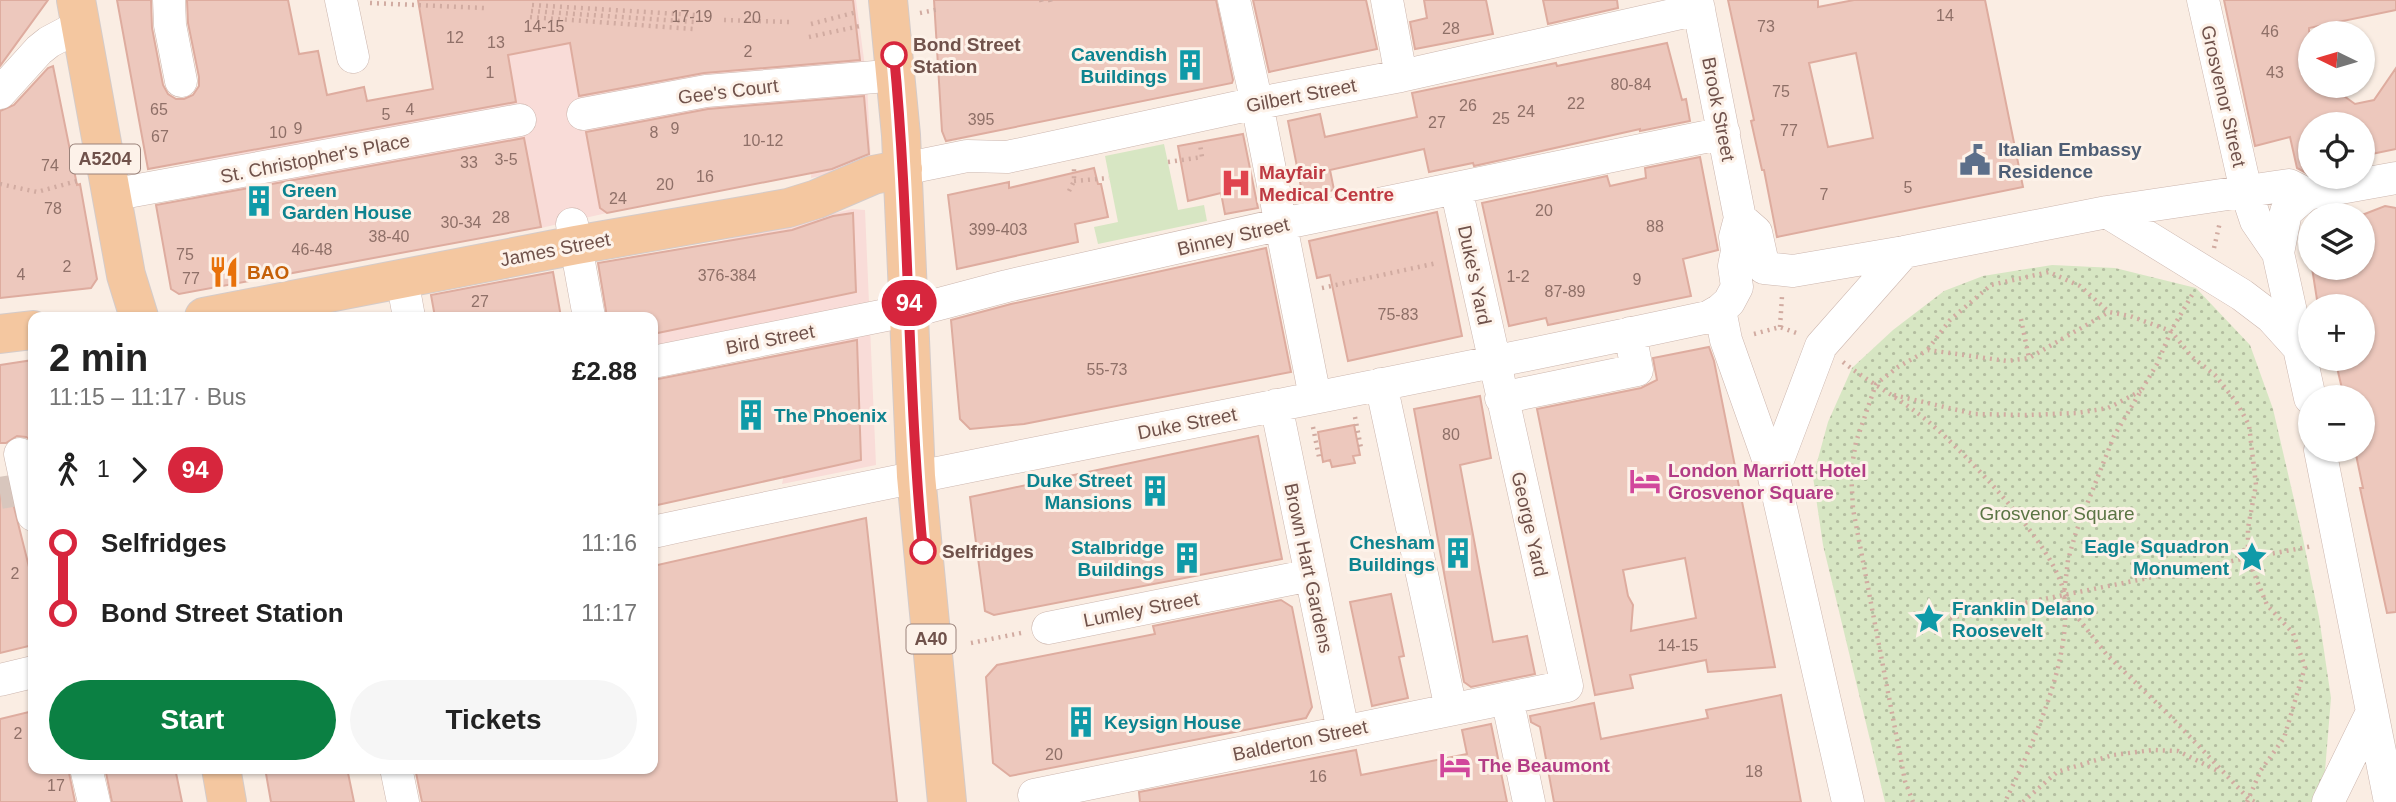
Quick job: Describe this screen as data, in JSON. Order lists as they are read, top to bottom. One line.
{"streets":{"main road":["A5204","James Street","A40"],"street":["Gee's Court","Gilbert Street","Grosvenor Street","Brook Street","St. Christopher's Place","Binney Street","Duke's Yard","Bird Street","Duke Street","George Yard","Brown Hart Gardens","Lumley Street","Balderton Street"]},"crossings":[["Gilbert Street","Brook Street"],["Gilbert Street","James Street"],["Gilbert Street","A40"],["Brook Street","Binney Street"],["Brook Street","Duke Street"],["St. Christopher's Place","A5204"],["Binney Street","Duke's Yard"],["Binney Street","Bird Street"],["Binney Street","A40"],["James Street","A40"],["Duke's Yard","Duke Street"],["Duke's Yard","George Yard"],["Bird Street","A40"],["Duke Street","George Yard"],["Duke Street","Brown Hart Gardens"],["Duke Street","A40"],["George Yard","Balderton Street"],["Brown Hart Gardens","Lumley Street"],["Brown Hart Gardens","Balderton Street"]],"parks":["Grosvenor Square"],"places":{"other":["Bond Street Station","Selfridges"],"building":["Cavendish Buildings","Green Garden House","The Phoenix","Duke Street Mansions","Chesham Buildings","Stalbridge Buildings","Keysign House"],"public building":["Italian Embassy Residence"],"hospital":["Mayfair Medical Centre"],"restaurant":["BAO"],"hotel":["London Marriott Hotel Grosvenor Square","The Beaumont"],"place":["Eagle Squadron Monument","Franklin Delano Roosevelt"]},"lines":["bus line 94"],"house_numbers":["14","17-19","20","14-15","73","28","46","12","13","2","1","43","80-84","75","22","26","65","4","24","5","25","395","27","9","9","77","10","8","67","10-12","3-5","33","74","16","20","5","7","24","78","20","28","30-34","88","399-403","38-40","46-48","75","2","4","376-384","1-2","77","9","87-89","27","75-83","55-73","80","2","14-15","2","20","18","16","17"],"north":"left","page":{"on_map":"94","map_buttons":["+","−"],"heading":["2 min","11:15 – 11:17 · Bus","£2.88"],"legs":["1","94"],"list":[{"name":"Selfridges","value":"11:16"},{"name":"Bond Street Station","value":"11:17"}],"buttons":["Start","Tickets"]}}
